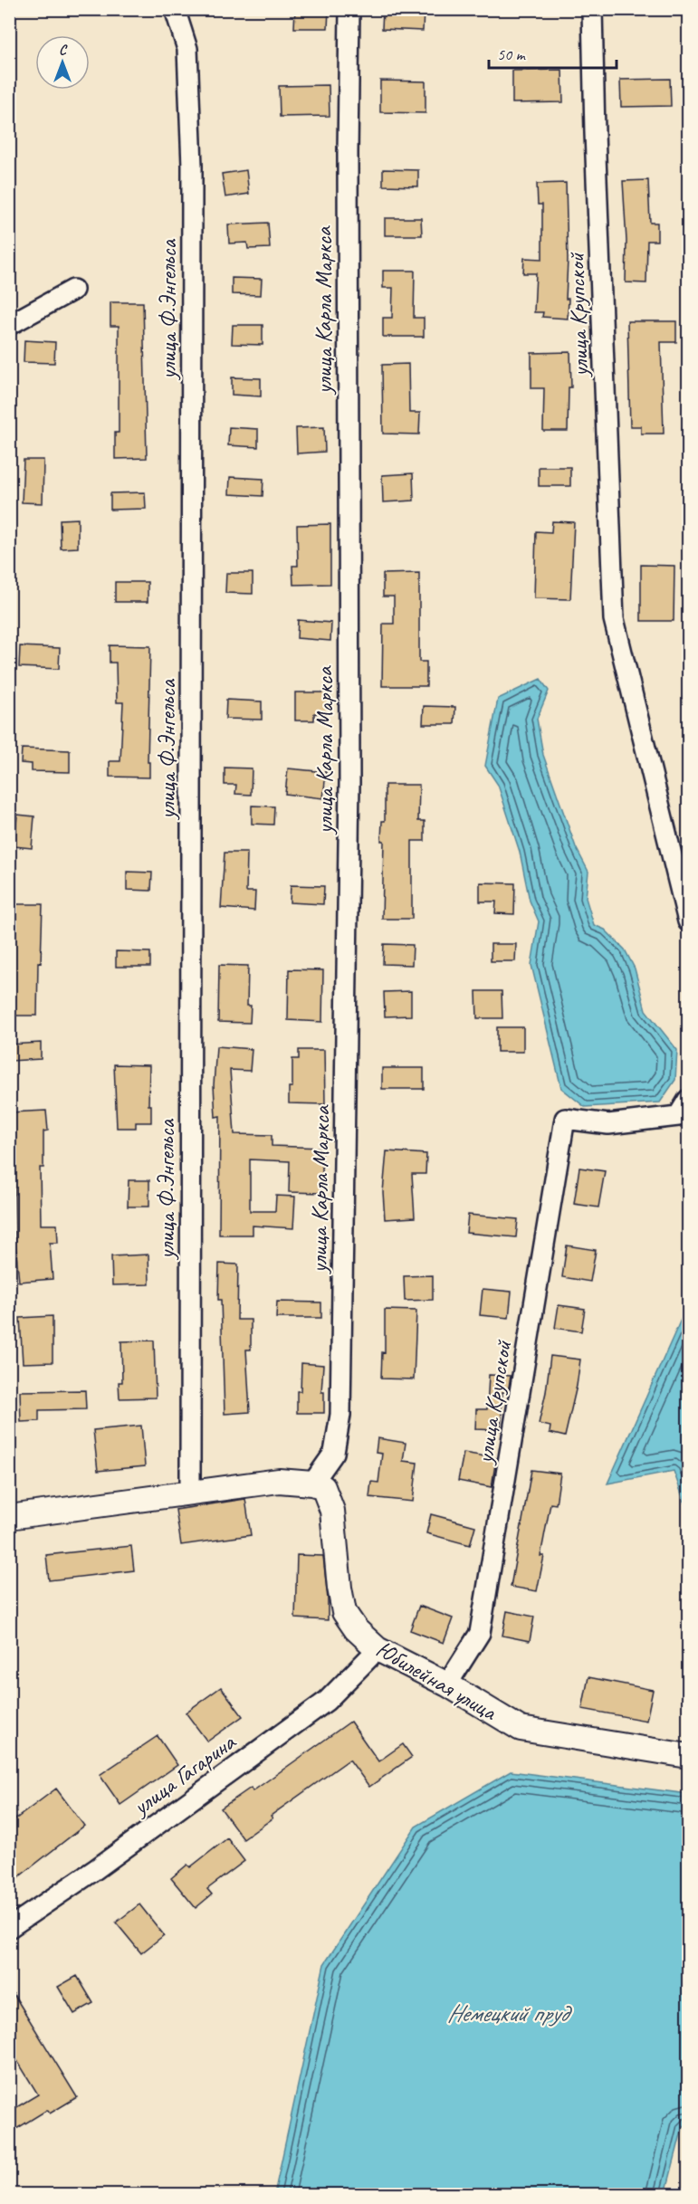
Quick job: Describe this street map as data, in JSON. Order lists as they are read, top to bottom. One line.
{"streets":{"street":["улица Ф.Энгельса","улица Карла Маркса","улица Крупской","Юбилейная улица","улица Гагарина"]},"crossings":[["улица Карла Маркса","Юбилейная улица"],["улица Крупской","Юбилейная улица"],["Юбилейная улица","улица Гагарина"]],"water":["Немецкий пруд"],"scale_bar":"50 m","north":"top"}
